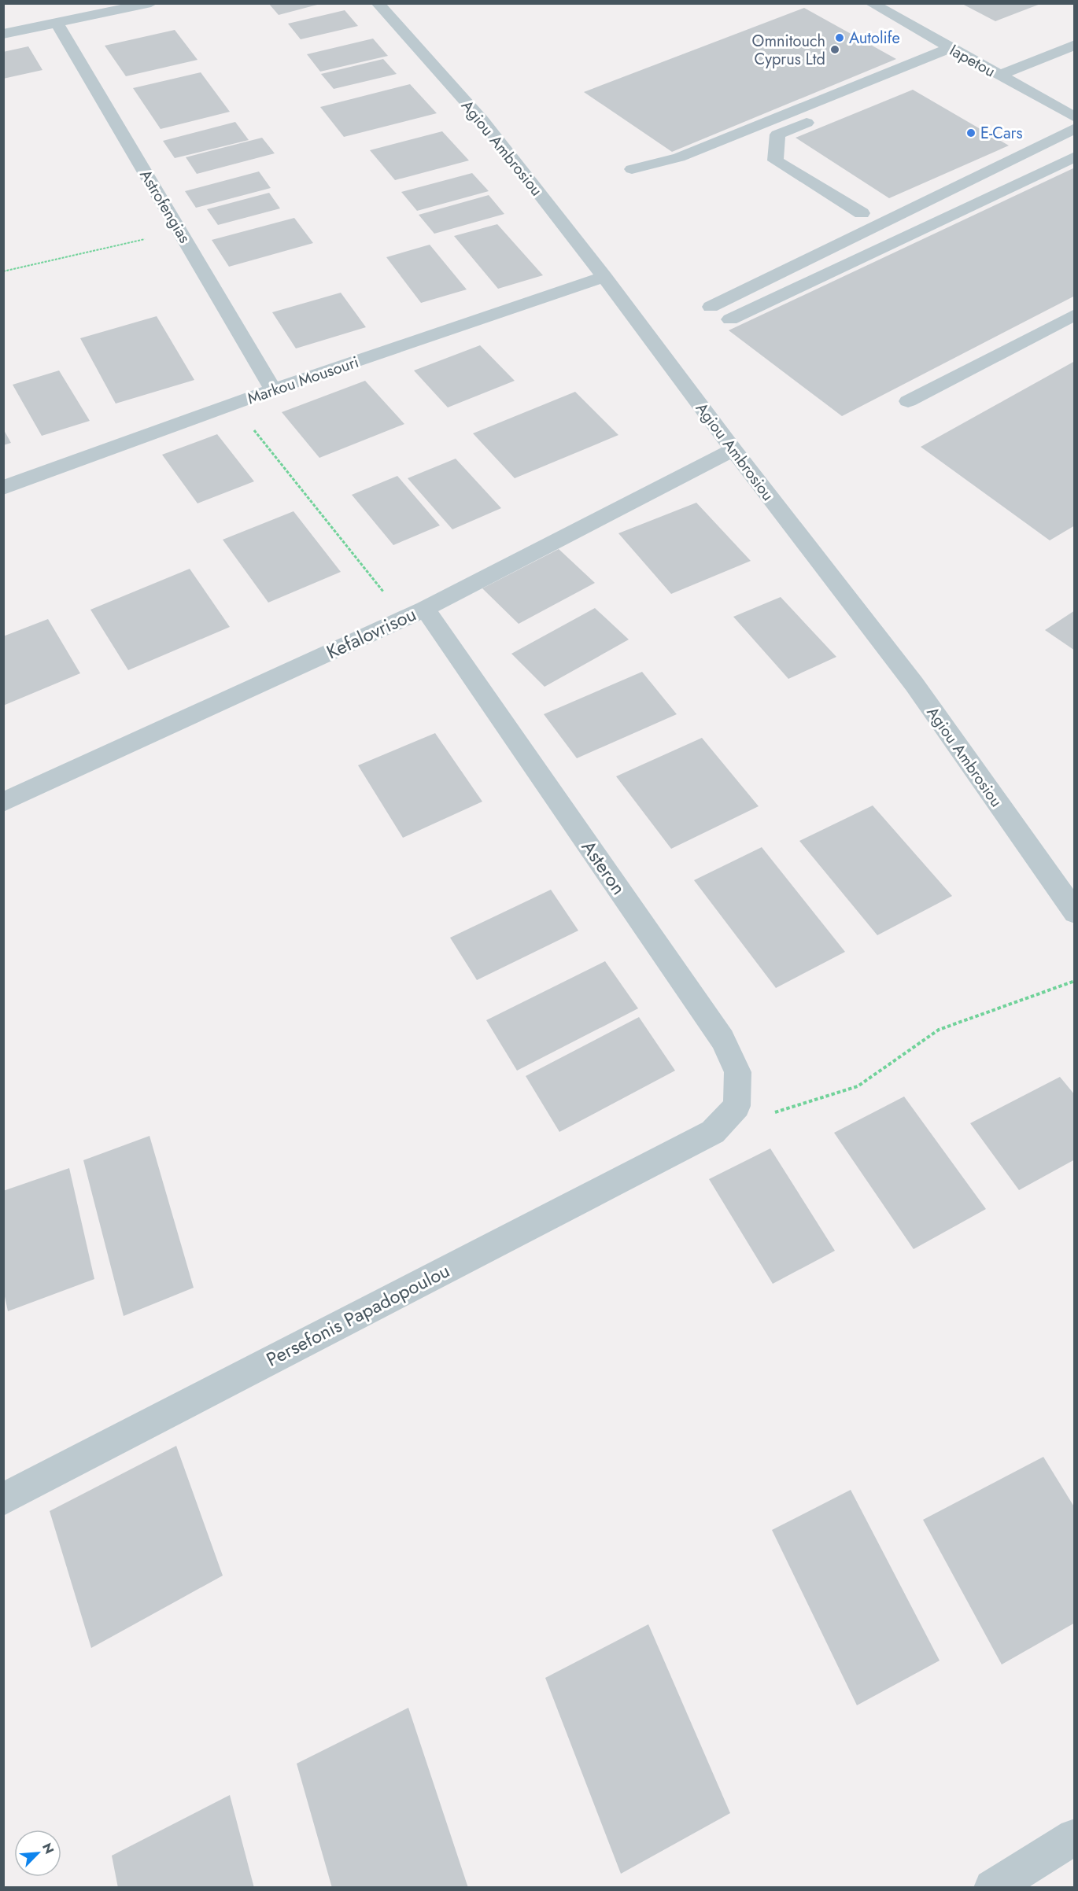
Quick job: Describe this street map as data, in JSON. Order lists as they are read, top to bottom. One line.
{"streets":{"street":["Iapetou","Agiou Ambrosiou","Astrofengias","Markou Mousouri","Kefalovrisou","Asteron","Persefonis Papadopoulou"]},"crossings":[["Agiou Ambrosiou","Markou Mousouri"],["Agiou Ambrosiou","Kefalovrisou"],["Astrofengias","Markou Mousouri"],["Kefalovrisou","Asteron"],["Asteron","Persefonis Papadopoulou"]],"places":["Autolife","Omnitouch Cyprus Ltd","E-Cars"],"north":"top right"}
